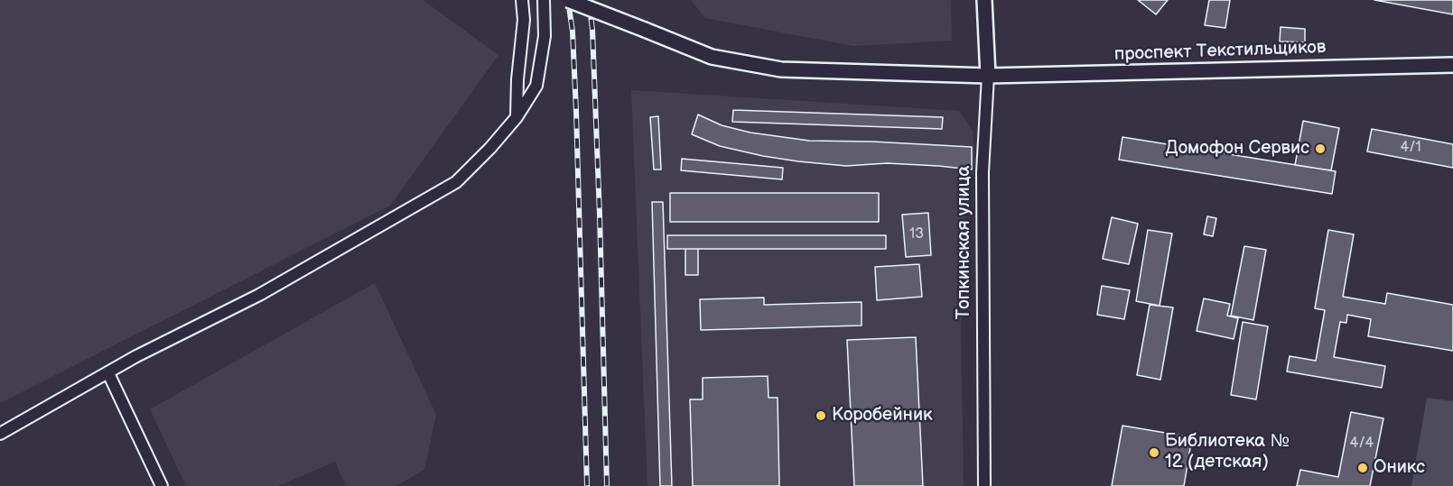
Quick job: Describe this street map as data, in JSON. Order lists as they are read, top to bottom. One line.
{"streets":{"street":["проспект Текстильщиков","Топкинская улица"]},"crossings":[["проспект Текстильщиков","Топкинская улица"]],"places":["Домофон Сервис","Коробейник","Библиотека № 12 (детская)","Оникс"],"house_numbers":["4/1","13","4/4"]}
